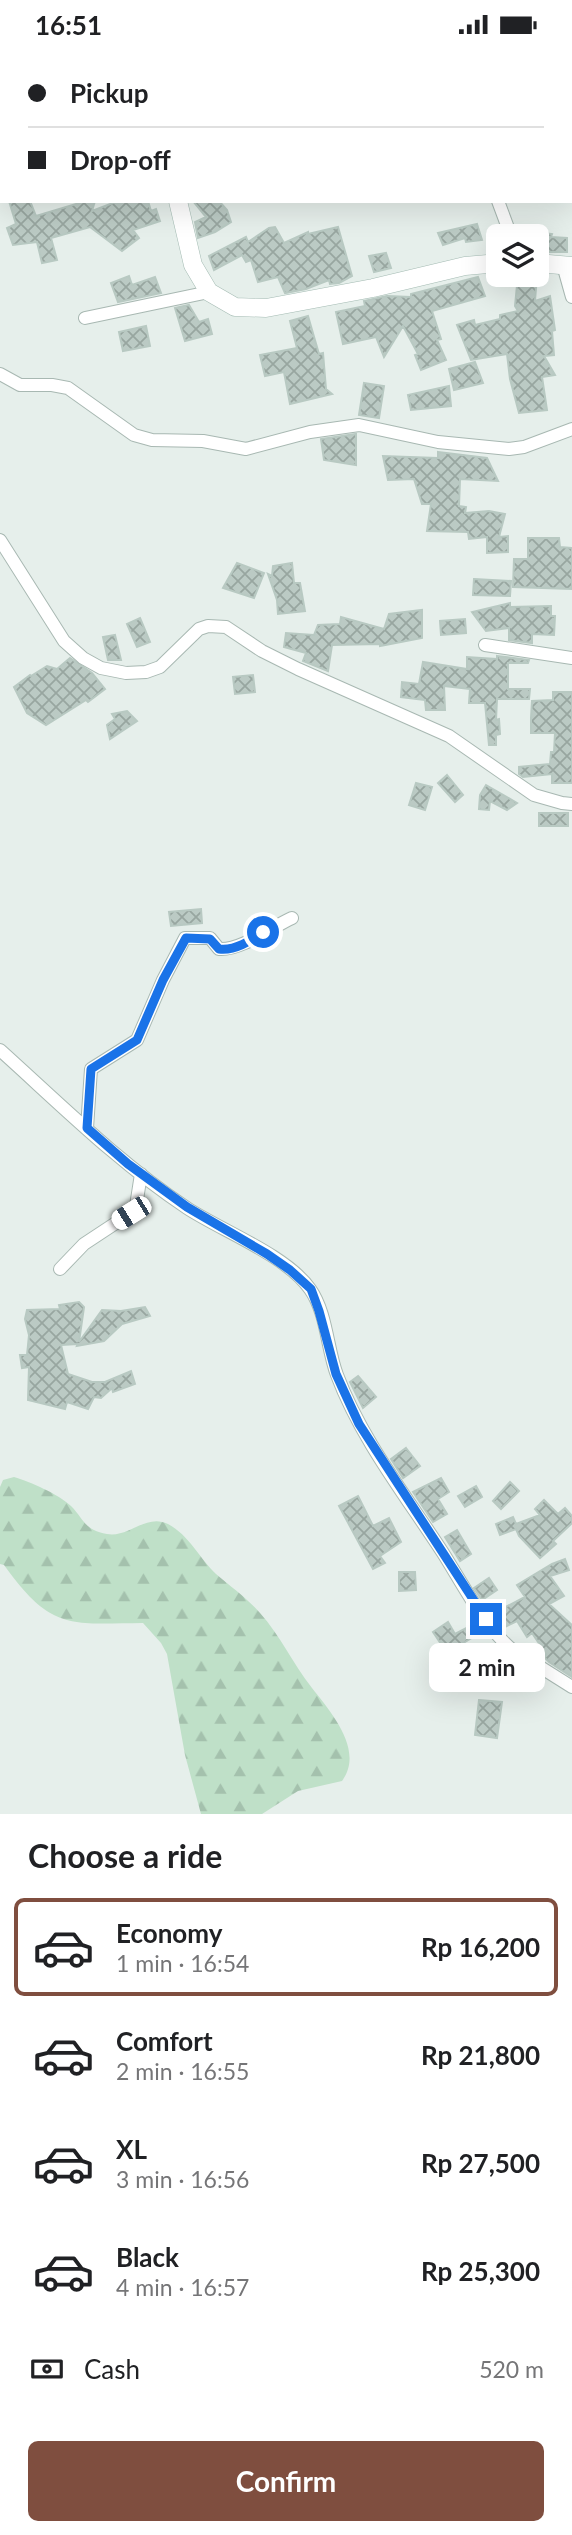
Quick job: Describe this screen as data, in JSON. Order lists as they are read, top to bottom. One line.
{"page":{"status":"16:51","banner":["Pickup","Drop-off"],"bubble":"2 min","heading":"Choose a ride","list":[{"name":"Economy","note":"1 min · 16:54","value":"Rp 16,200"},{"name":"Comfort","note":"2 min · 16:55","value":"Rp 21,800"},{"name":"XL","note":"3 min · 16:56","value":"Rp 27,500"},{"name":"Black","note":"4 min · 16:57","value":"Rp 25,300"}],"pay":["Cash","520 m"],"buttons":"Confirm"}}
